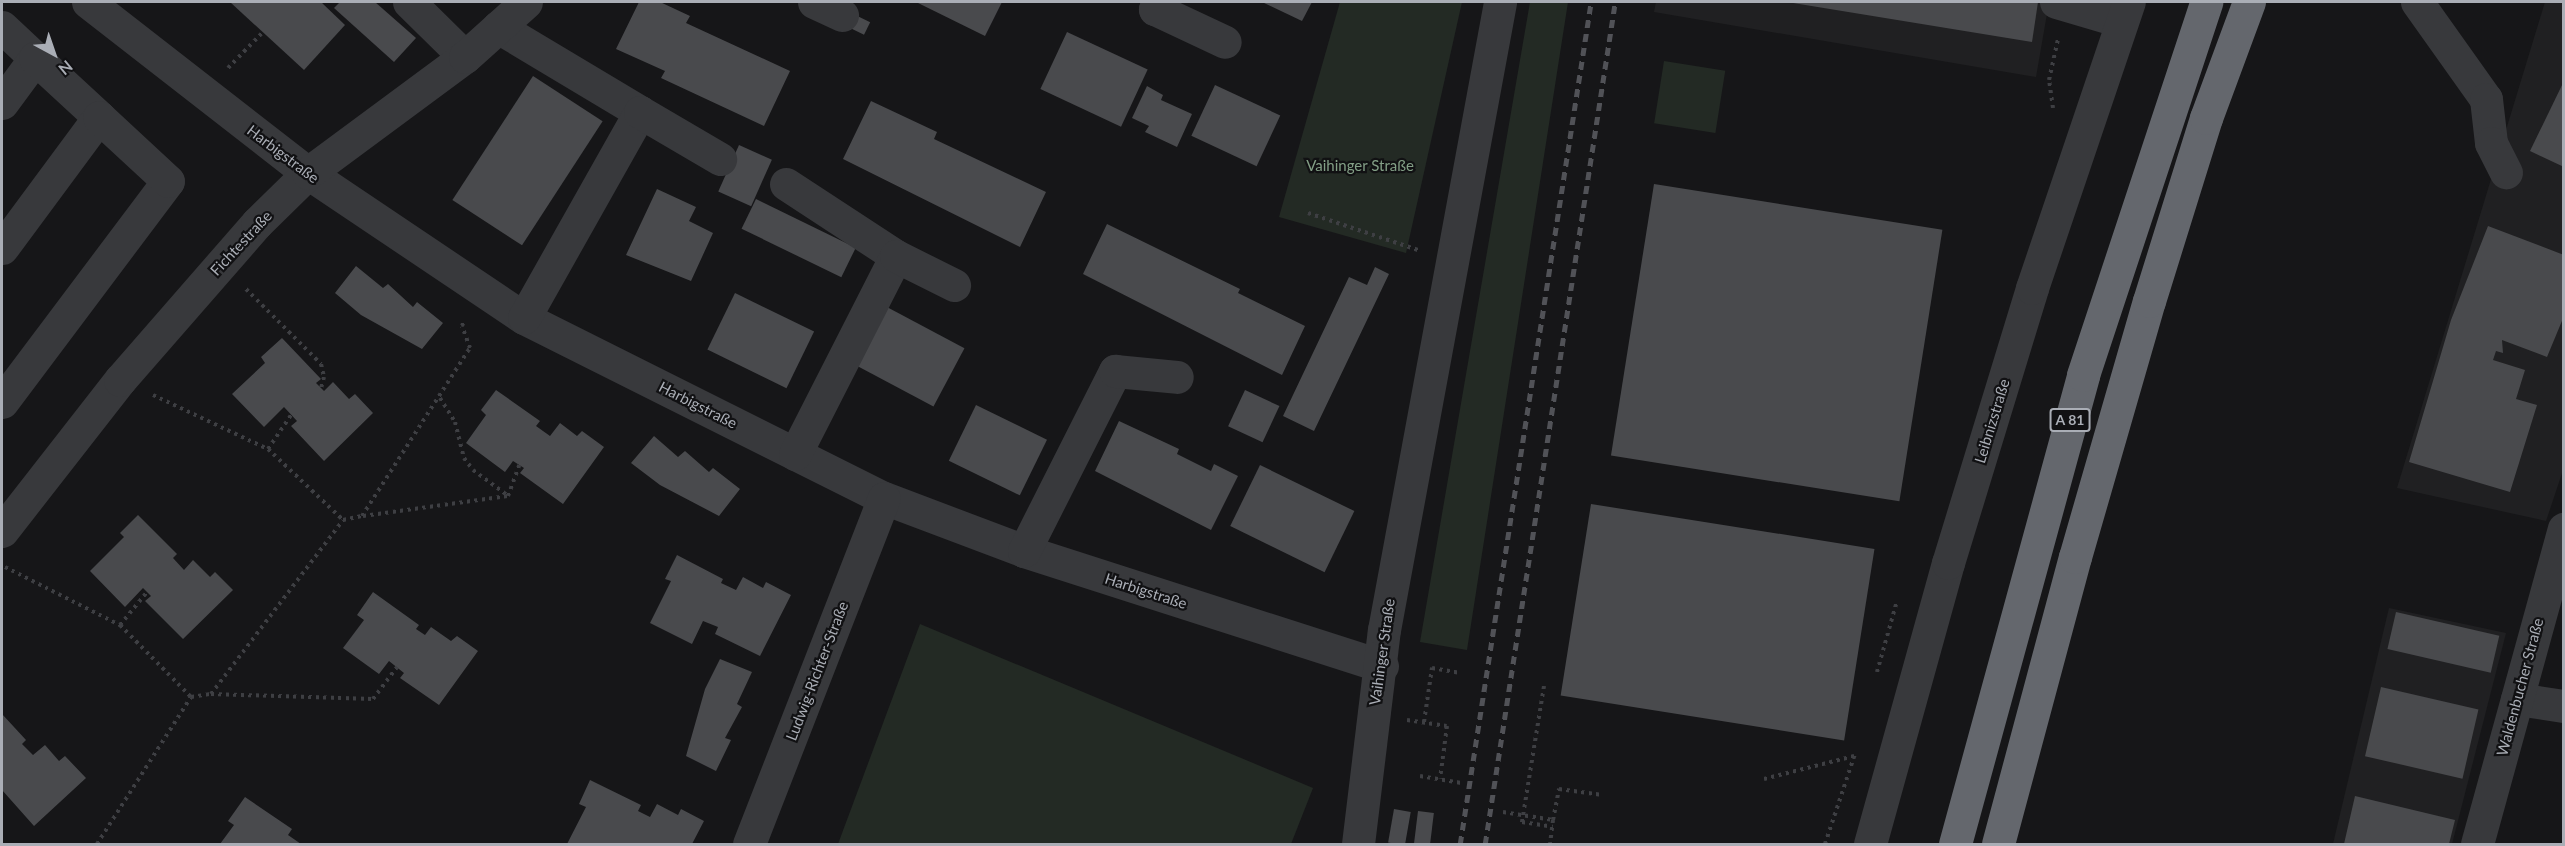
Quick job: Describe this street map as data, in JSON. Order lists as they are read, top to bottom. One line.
{"streets":{"highway":["A 81"],"street":["Harbigstraße","Fichtestraße","Leibnizstraße","Vaihinger Straße","Ludwig-Richter-Straße","Waldenbucher Straße"]},"crossings":[["Harbigstraße","Fichtestraße"],["Harbigstraße","Vaihinger Straße"],["Harbigstraße","Ludwig-Richter-Straße"]],"parks":["Vaihinger Straße"],"north":"bottom right"}
